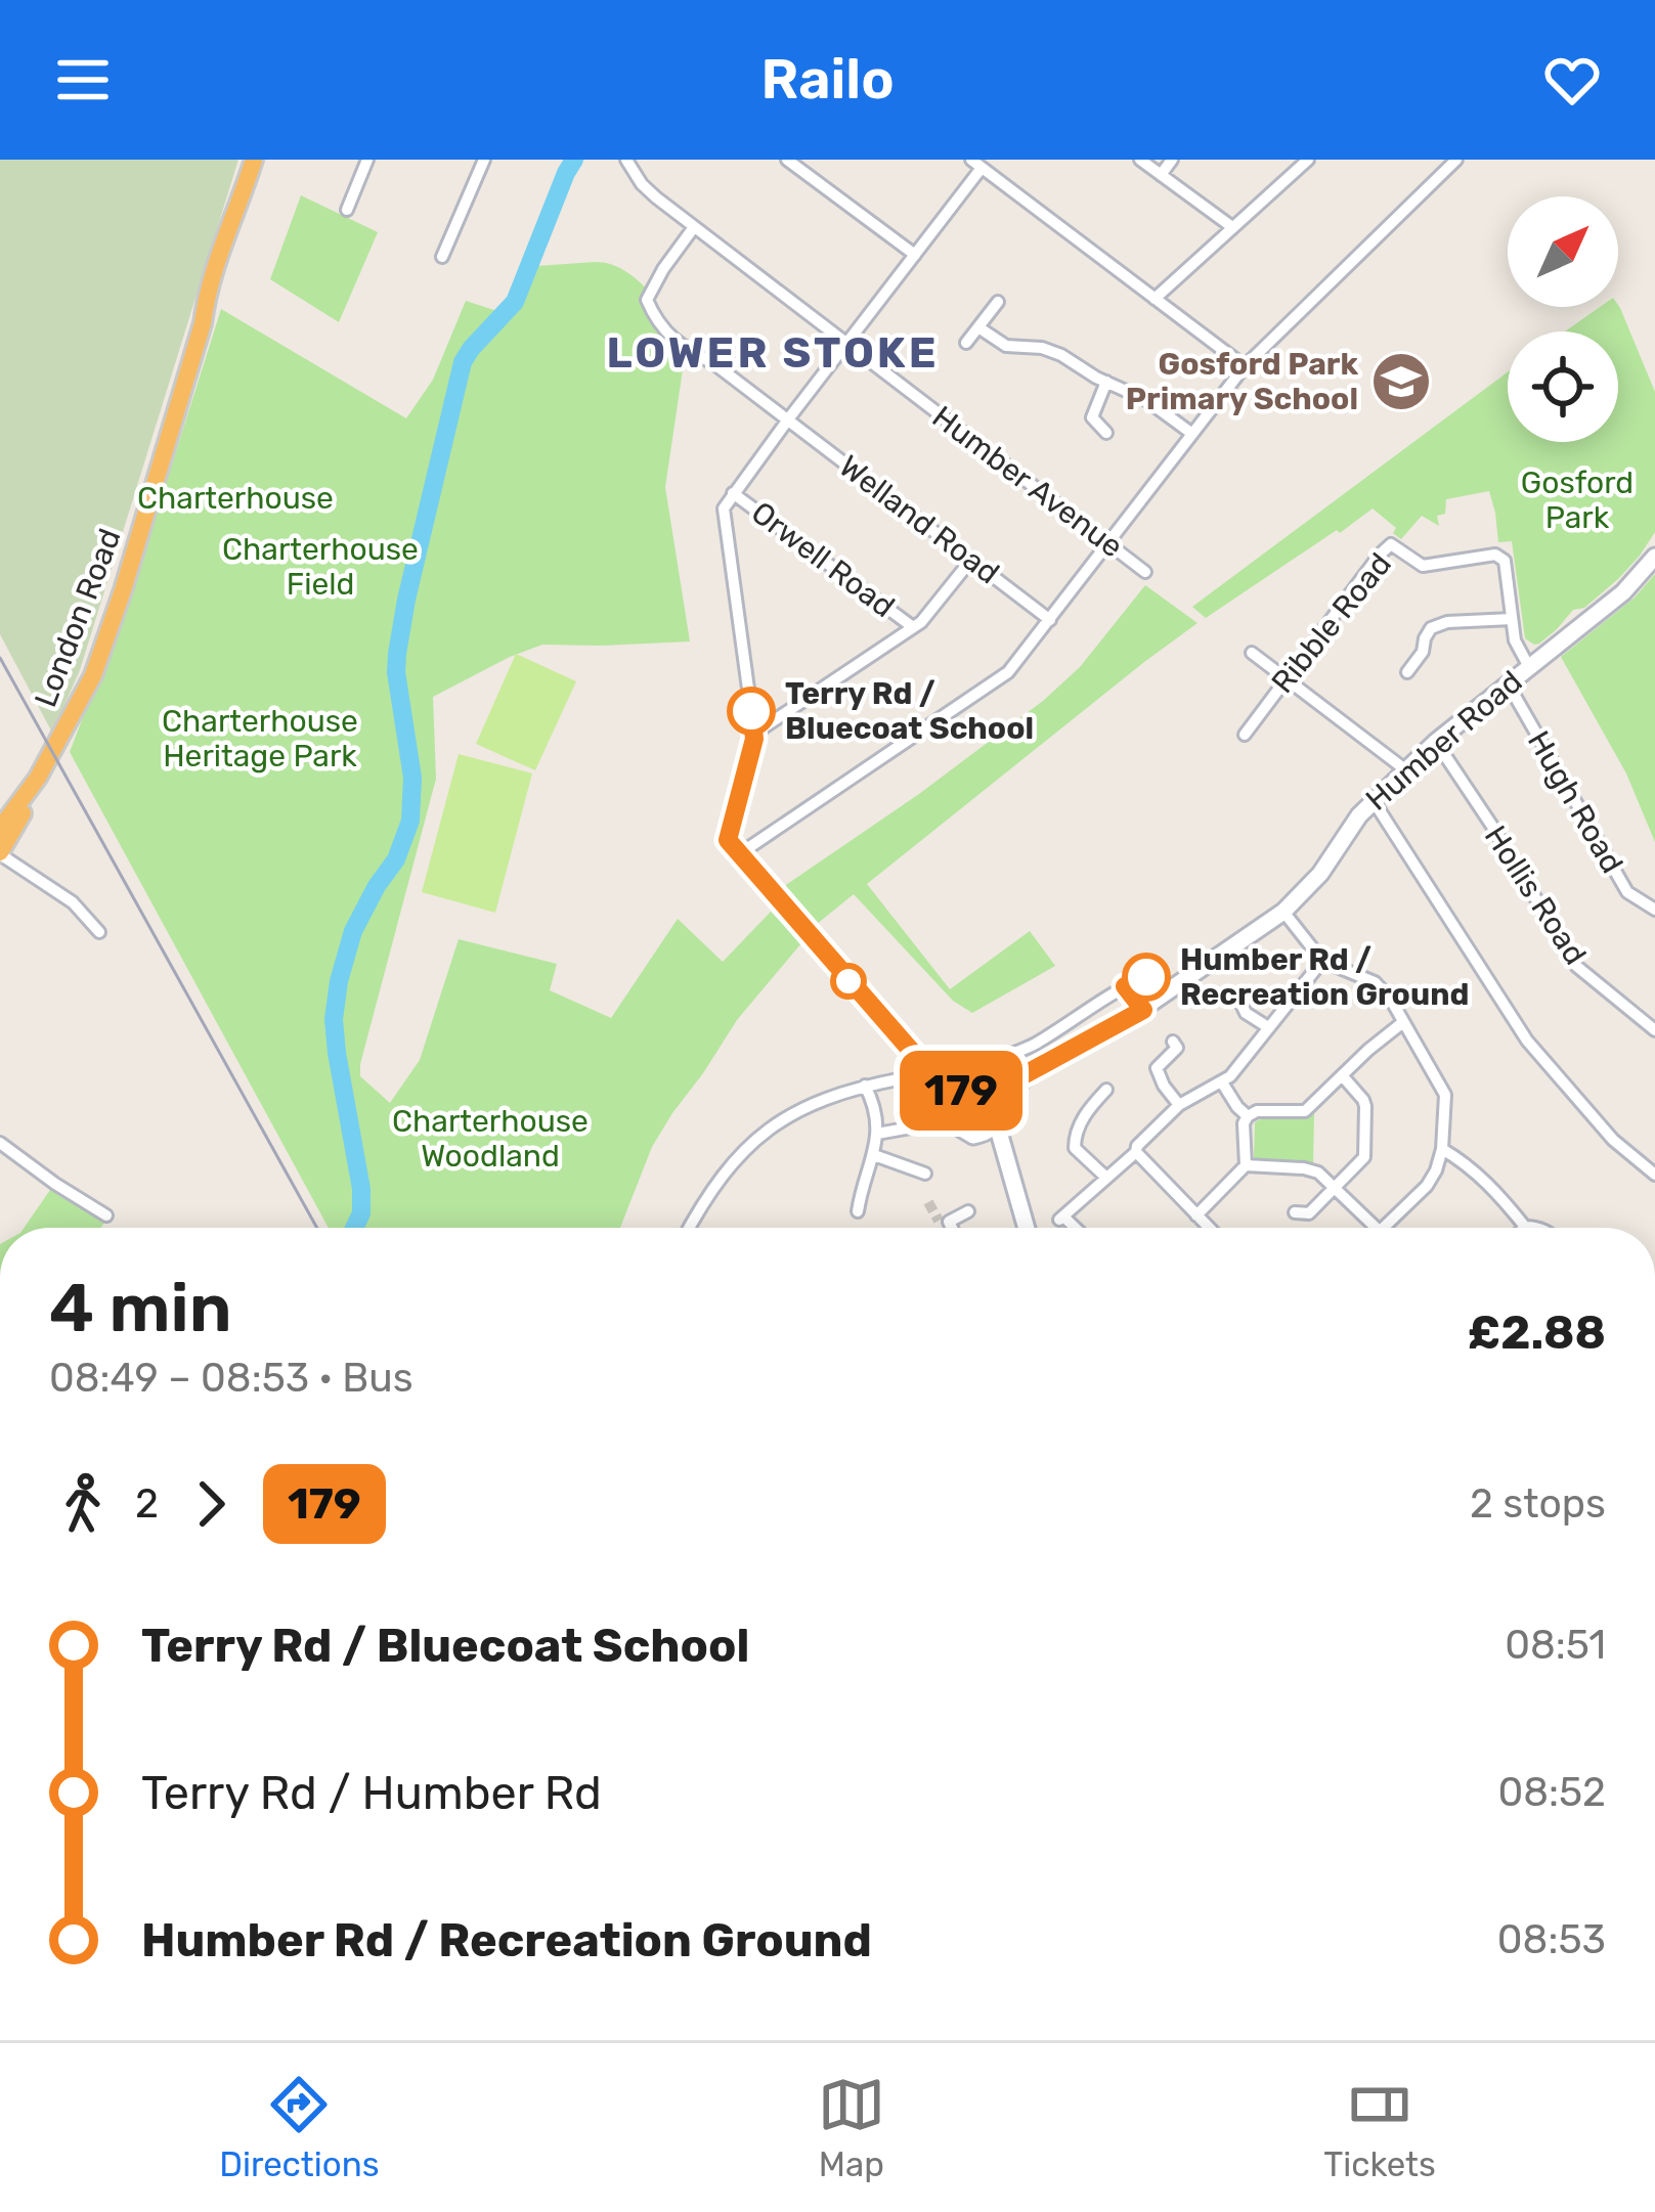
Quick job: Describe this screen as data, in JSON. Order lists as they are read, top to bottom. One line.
{"streets":{"highway":["London Road"],"main road":["Humber Road"],"street":["Humber Avenue","Welland Road","Orwell Road","Ribble Road","Hugh Road","Hollis Road"]},"crossings":[["Humber Avenue","Welland Road"],["Ribble Road","Humber Road"],["Humber Road","Hugh Road"],["Humber Road","Hollis Road"]],"districts":["LOWER STOKE"],"parks":["Gosford Park","Charterhouse","Charterhouse Field","Charterhouse Heritage Park","Charterhouse Woodland"],"places":{"school or university":["Gosford Park Primary School"],"other":["Terry Rd / Bluecoat School","Humber Rd / Recreation Ground"]},"lines":["bus line 179"],"north":"top right","page":{"header":"Railo","on_map":"179","heading":["4 min","08:49 – 08:53 · Bus","£2.88"],"legs":["2","179","2 stops"],"list":[{"name":"Terry Rd / Bluecoat School","value":"08:51"},{"name":"Terry Rd / Humber Rd","value":"08:52"},{"name":"Humber Rd / Recreation Ground","value":"08:53"}],"tabs":["Directions","Map","Tickets"]}}
